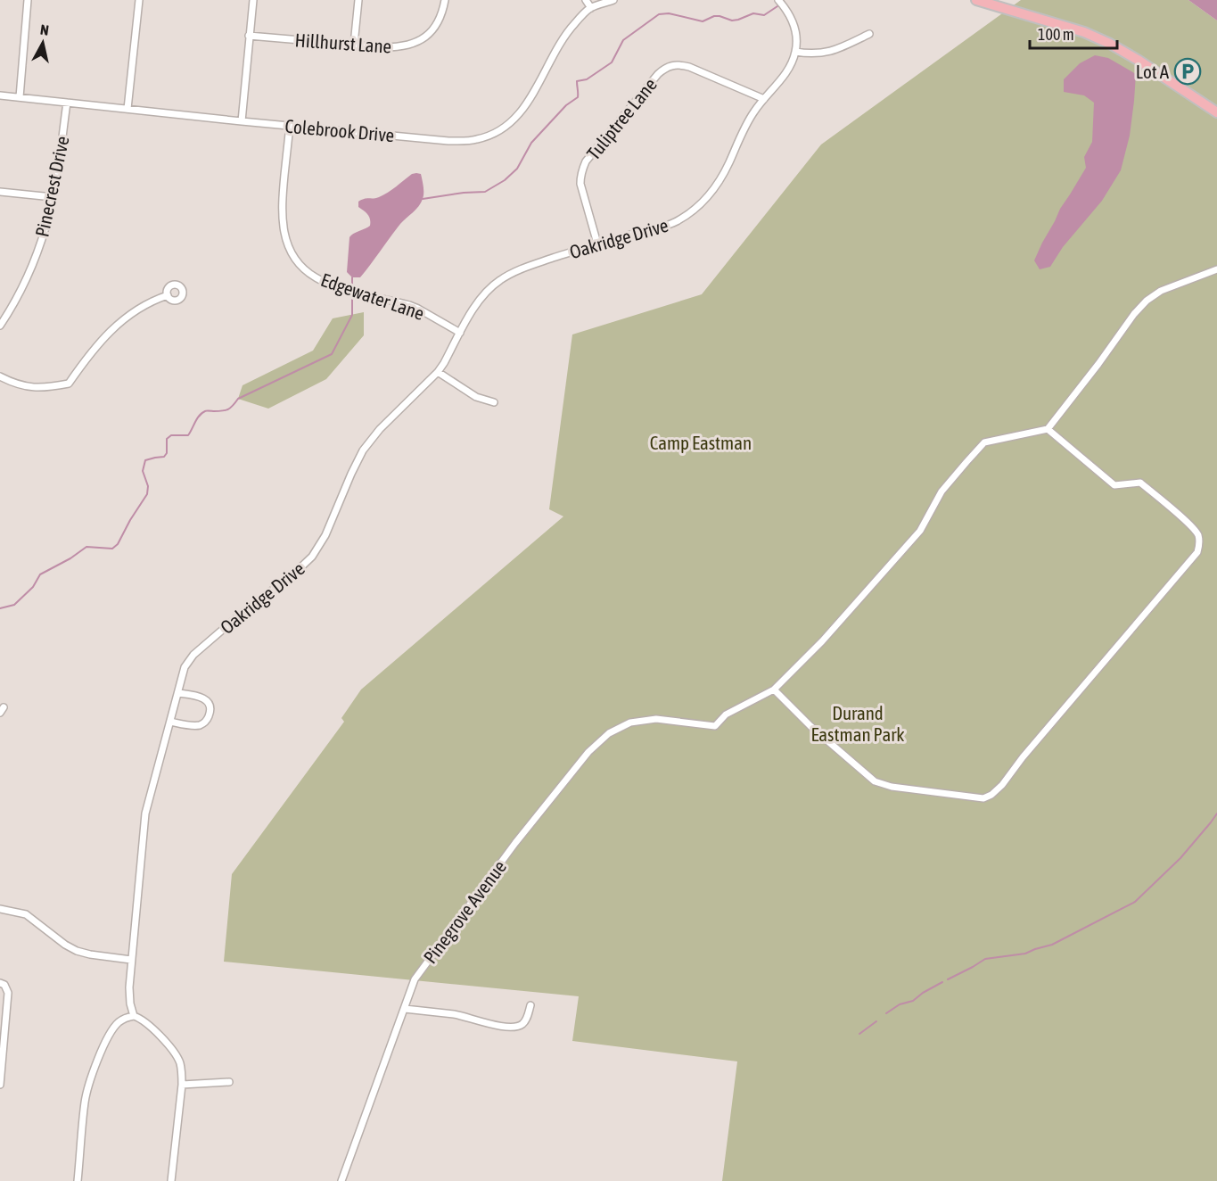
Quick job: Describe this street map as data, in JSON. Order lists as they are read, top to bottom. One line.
{"streets":{"street":["Hillhurst Lane","Tuliptree Lane","Colebrook Drive","Pinecrest Drive","Oakridge Drive","Edgewater Lane","Pinegrove Avenue"]},"crossings":[["Tuliptree Lane","Oakridge Drive"],["Colebrook Drive","Pinecrest Drive"],["Colebrook Drive","Edgewater Lane"],["Oakridge Drive","Edgewater Lane"]],"parks":["Camp Eastman","Durand Eastman Park"],"places":{"parking":["Lot A"]},"scale_bar":"100 m","north":"top"}
